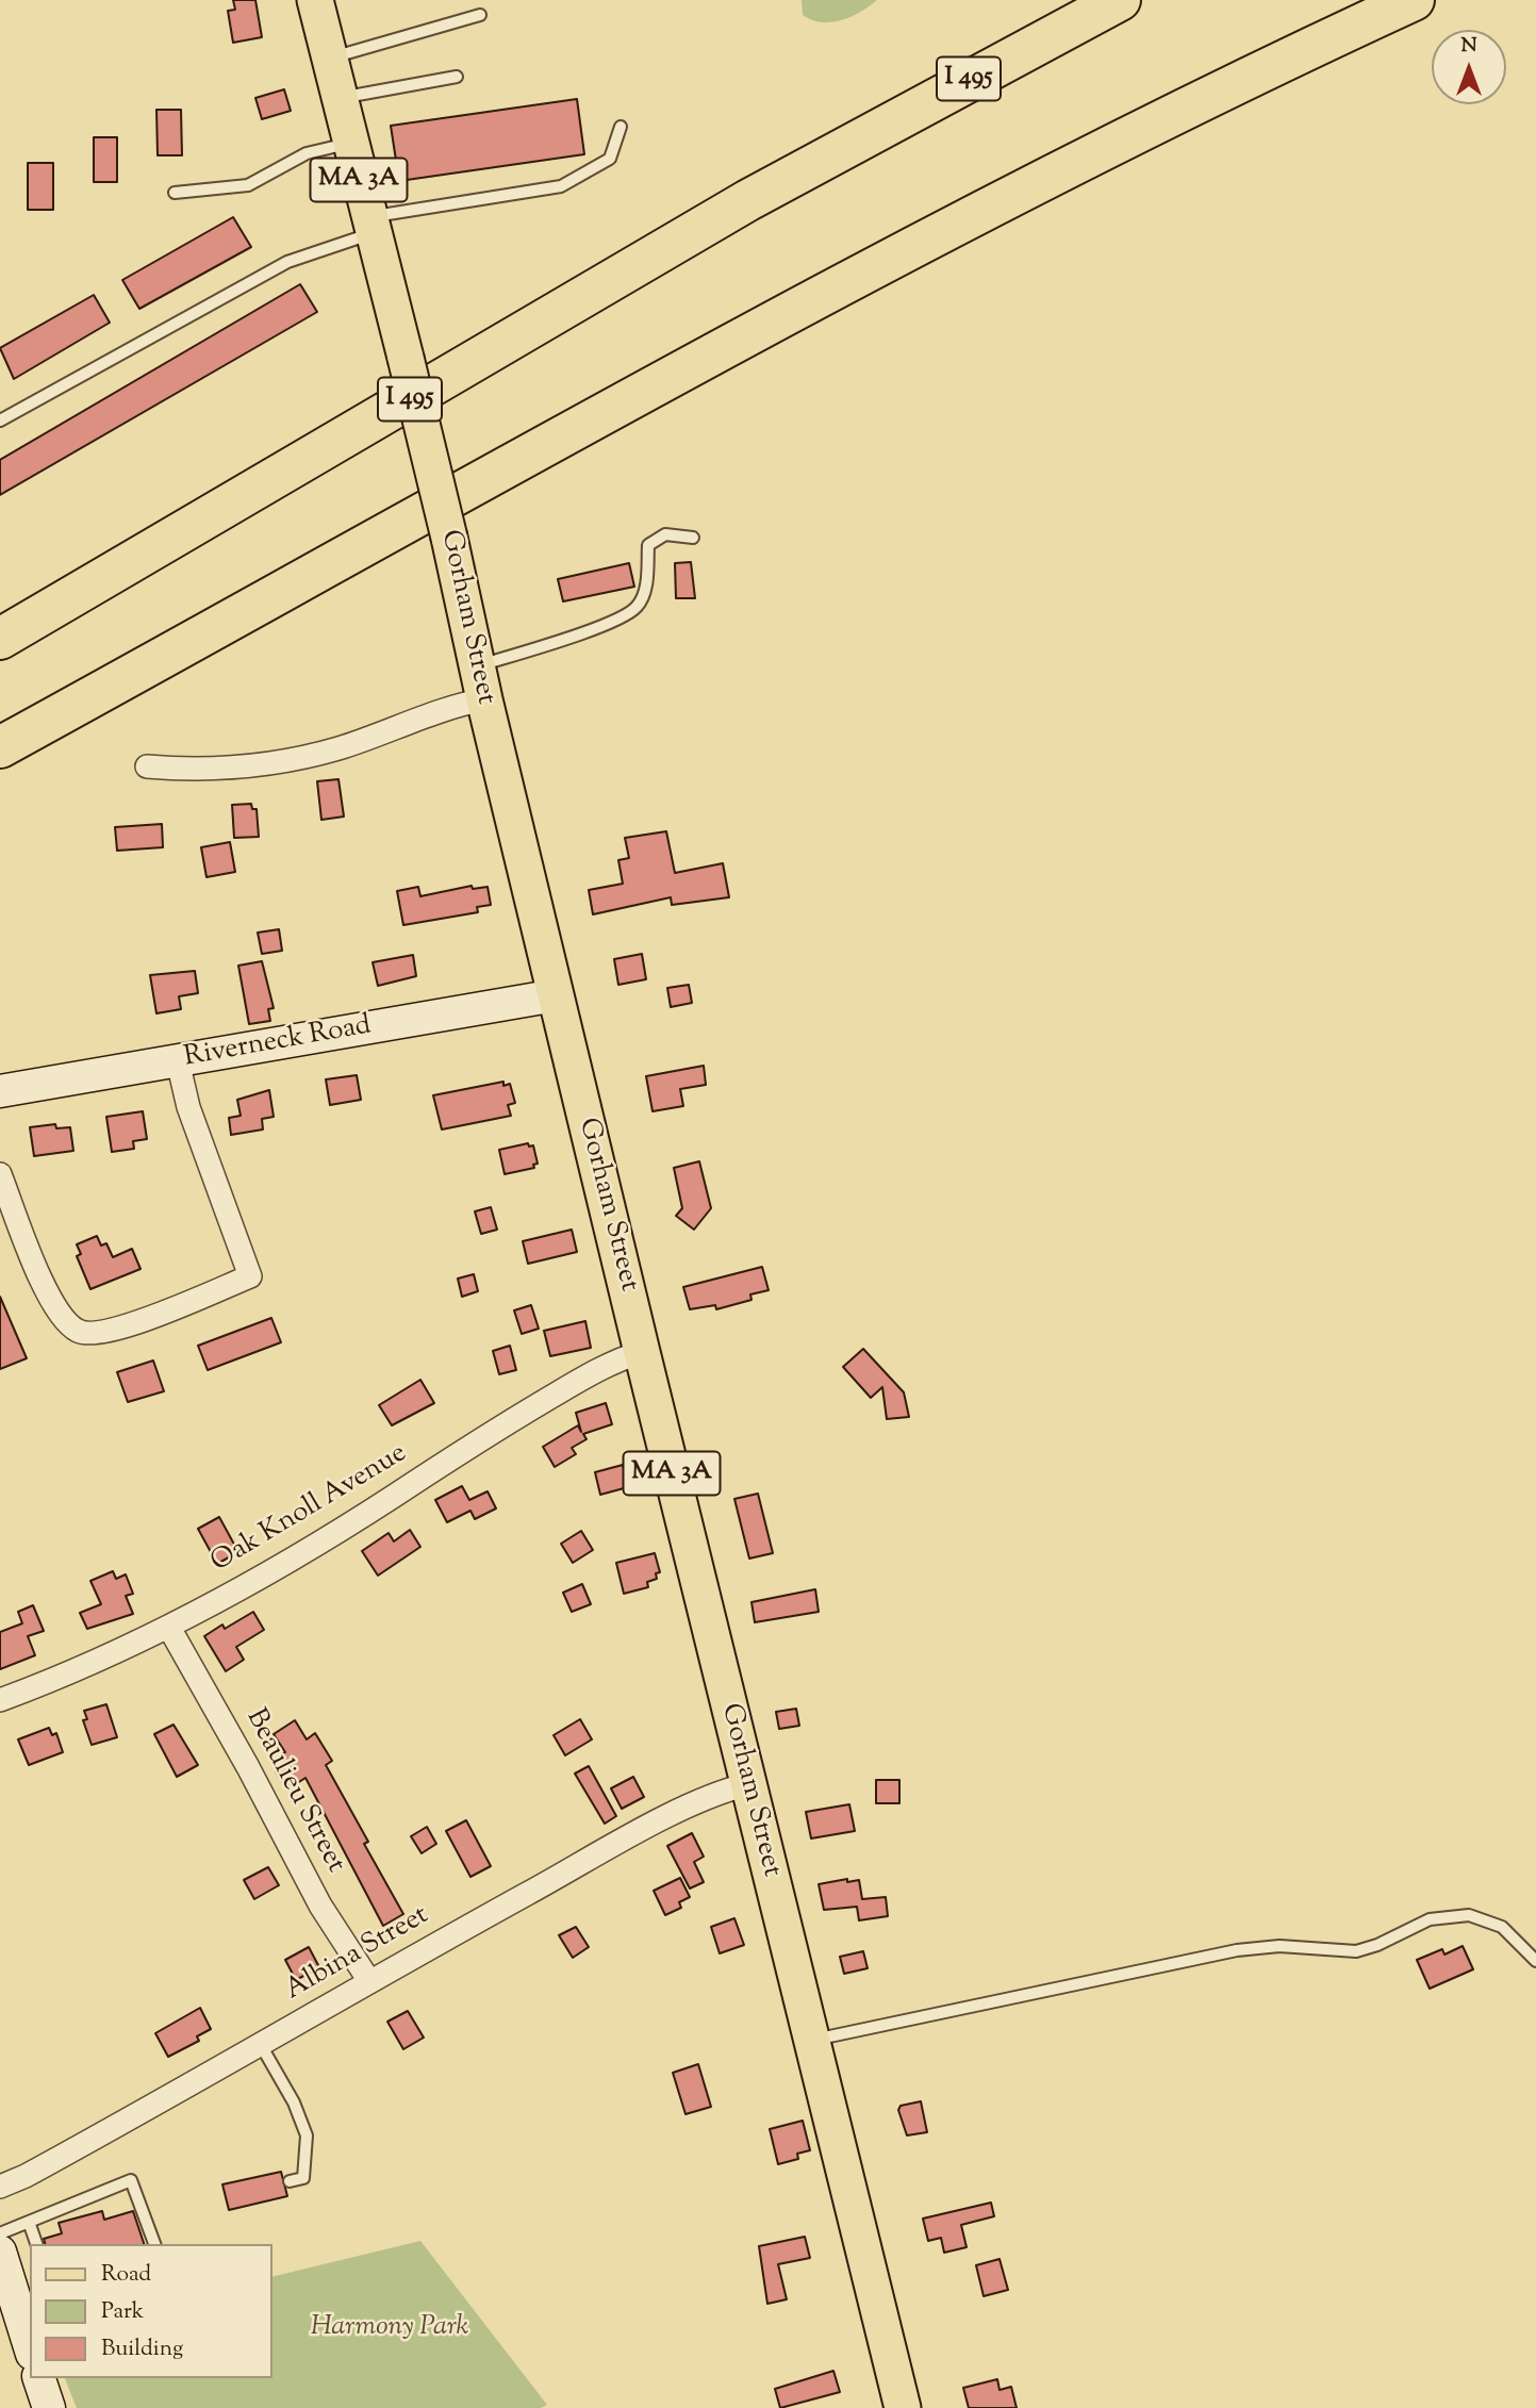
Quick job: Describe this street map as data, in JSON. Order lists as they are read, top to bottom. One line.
{"streets":{"highway":["I 495"],"main road":["MA 3A","Gorham Street","Riverneck Road"],"street":["Oak Knoll Avenue","Beaulieu Street","Albina Street"]},"crossings":[["Gorham Street","Riverneck Road"],["Gorham Street","Oak Knoll Avenue"],["Gorham Street","Albina Street"],["Oak Knoll Avenue","Beaulieu Street"],["Beaulieu Street","Albina Street"]],"parks":["Harmony Park"],"legend":["Road","Park","Building"],"north":"top"}
